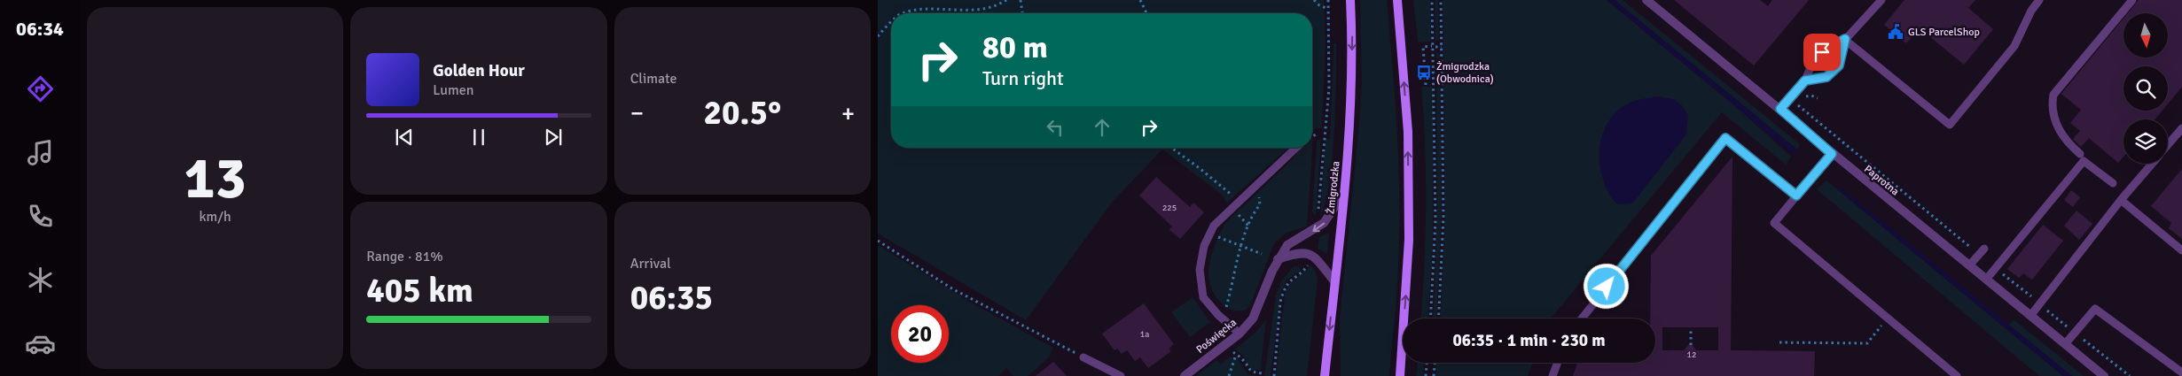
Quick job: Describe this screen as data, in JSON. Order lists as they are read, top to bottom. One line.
{"streets":{"main road":["Żmigrodzka"],"street":["Paprotna","Poświęcka"]},"crossings":[["Żmigrodzka","Poświęcka"]],"places":{"public building":["GLS ParcelShop"],"bus stop":["Żmigrodzka (Obwodnica)"]},"house_numbers":["225","1a","12"],"north":"bottom","page":{"tabs":"06:34","tile":[["13","km/h"],"Climate",["Range · 81%","405 km"],["Arrival","06:35"]],"turn":["80 m","Turn right"],"song":["Golden Hour","Lumen"],"heat":["−","20.5°","+"],"limit":"20","trip":"06:35 · 1 min · 230 m"}}
